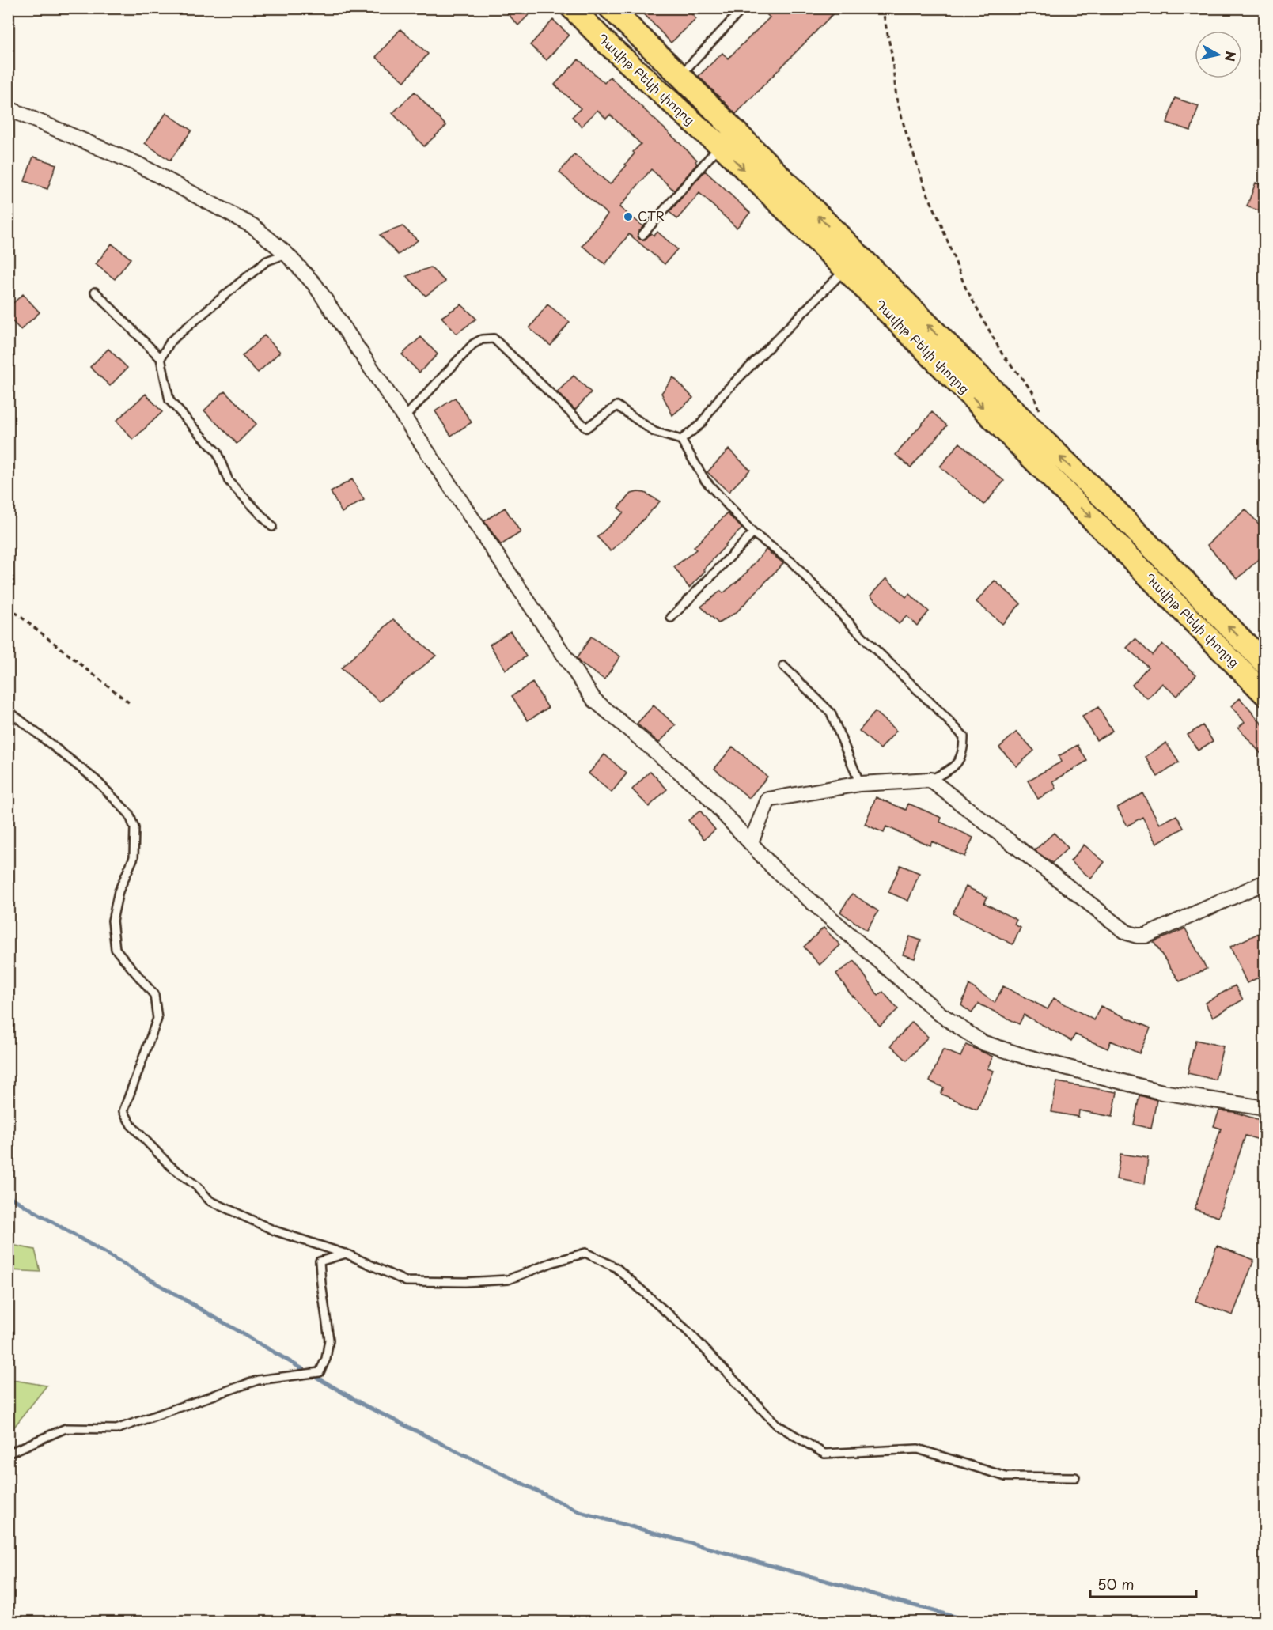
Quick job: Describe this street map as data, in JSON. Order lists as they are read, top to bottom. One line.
{"streets":{"main road":["Դավիթ Բեկի փողոց"]},"places":["CTR"],"scale_bar":"50 m","north":"right"}
